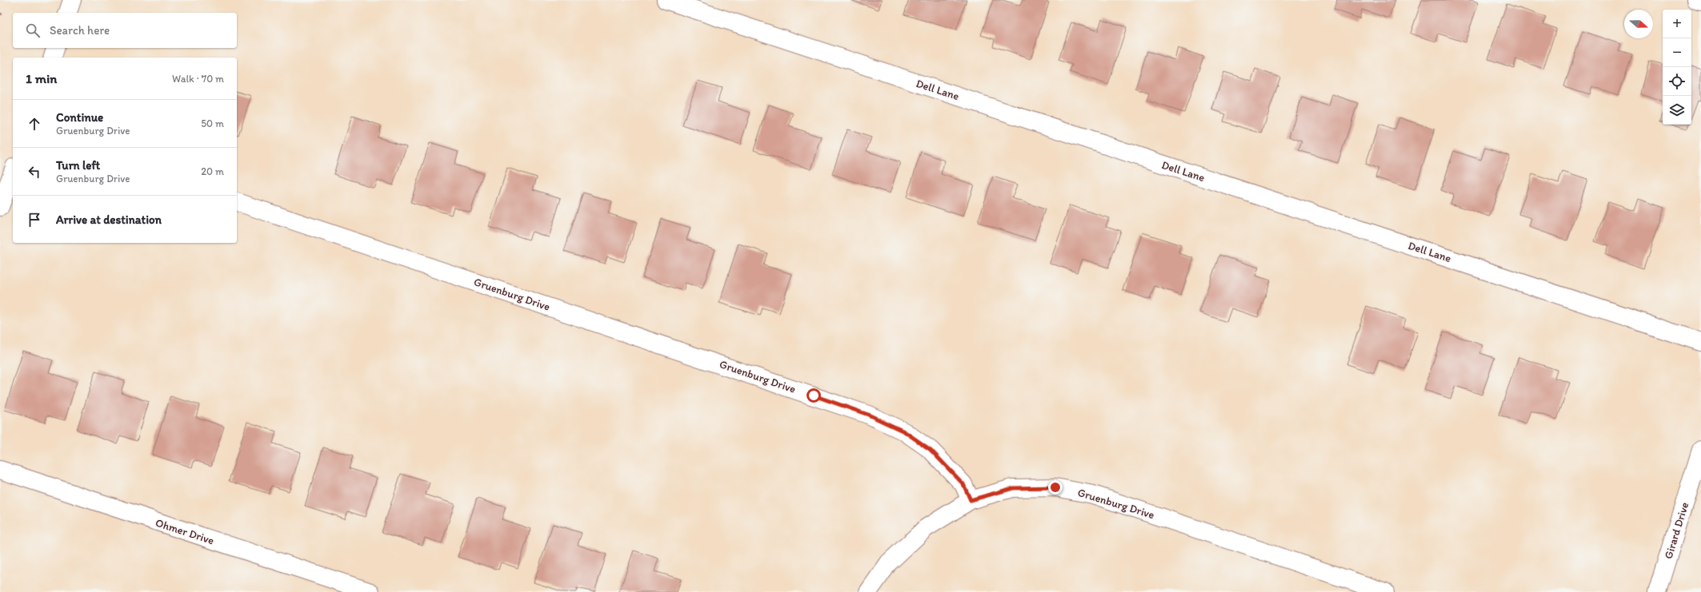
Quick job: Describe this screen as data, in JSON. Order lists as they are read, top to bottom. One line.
{"streets":{"street":["Dell Lane","Gruenburg Drive","Girard Drive","Ohmer Drive"]},"north":"right","page":{"map_buttons":["+","−"],"search":"Search here","heading":["1 min","Walk · 70 m"],"list":[["Continue","Gruenburg Drive","50 m"],["Turn left","Gruenburg Drive","20 m"],"Arrive at destination"]}}
